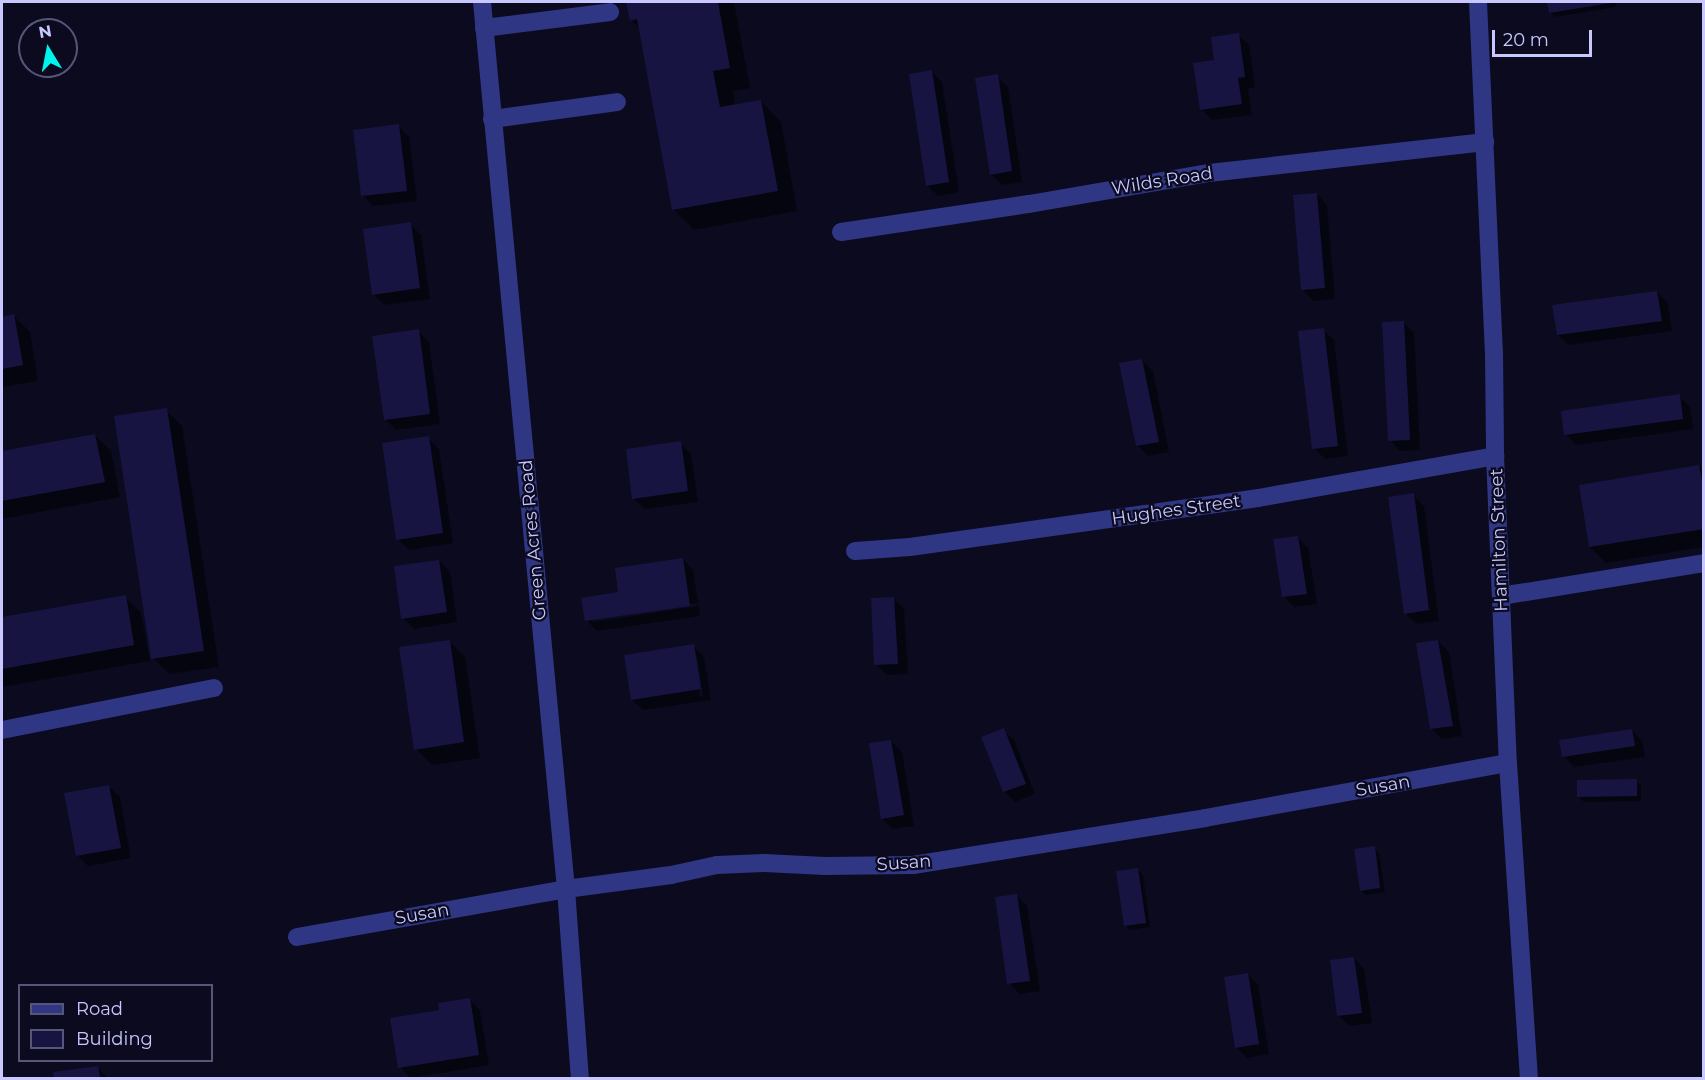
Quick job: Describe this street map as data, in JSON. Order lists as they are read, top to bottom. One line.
{"streets":{"street":["Wilds Road","Hughes Street","Green Acres Road","Hamilton Street","Susan"]},"crossings":[["Wilds Road","Hamilton Street"],["Hughes Street","Hamilton Street"],["Green Acres Road","Susan"],["Hamilton Street","Susan"]],"legend":["Road","Building"],"scale_bar":"20 m","north":"top"}
